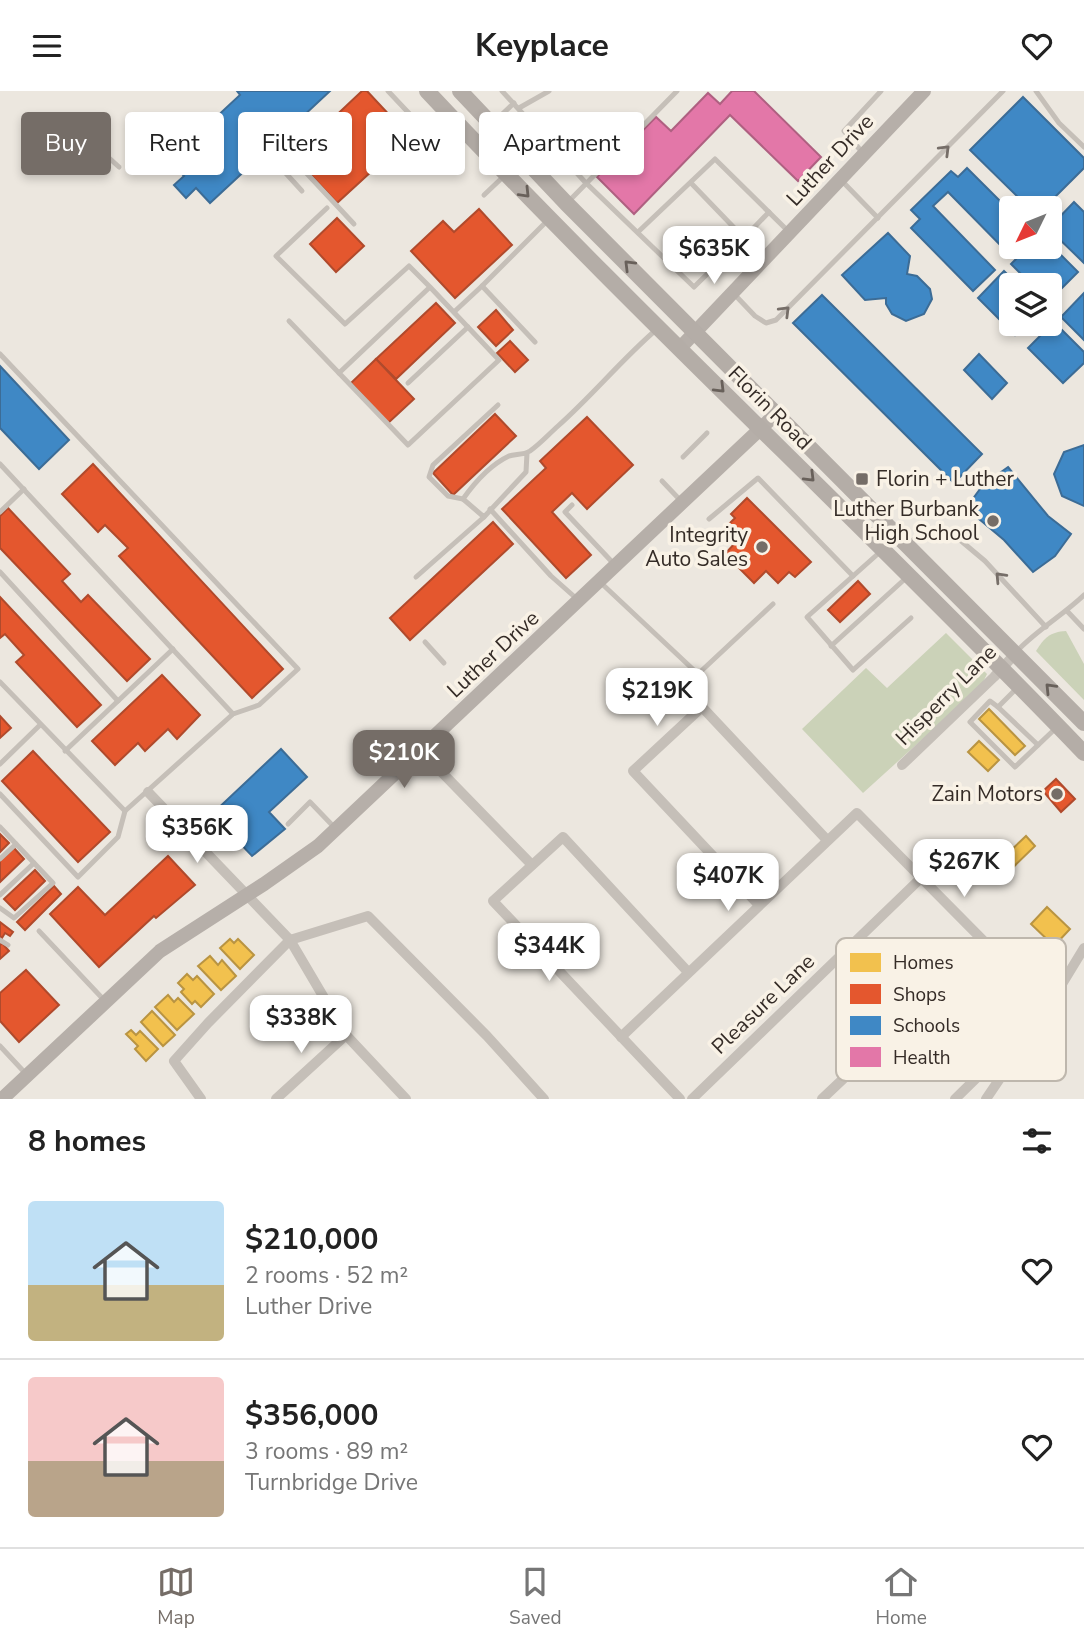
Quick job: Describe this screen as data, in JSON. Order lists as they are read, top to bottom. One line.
{"streets":{"main road":["Florin Road"],"street":["Luther Drive","Hisperry Lane","Pleasure Lane"]},"crossings":[["Luther Drive","Florin Road"],["Florin Road","Hisperry Lane"]],"places":{"transit":["Florin + Luther"],"other":["Luther Burbank High School","Integrity Auto Sales","Zain Motors"]},"legend":["Homes","Shops","Schools","Health"],"north":"bottom left","page":{"header":"Keyplace","chip":["Buy","Rent","Filters","New","Apartment"],"price":["$635K","$219K","$210K","$356K","$267K","$407K","$344K","$338K"],"heading":"8 homes","list":[{"name":"$210,000","note":"2 rooms · 52 m² · Luther Drive"},{"name":"$356,000","note":"3 rooms · 89 m² · Turnbridge Drive"}],"tabs":["Map","Saved","Home"]}}
